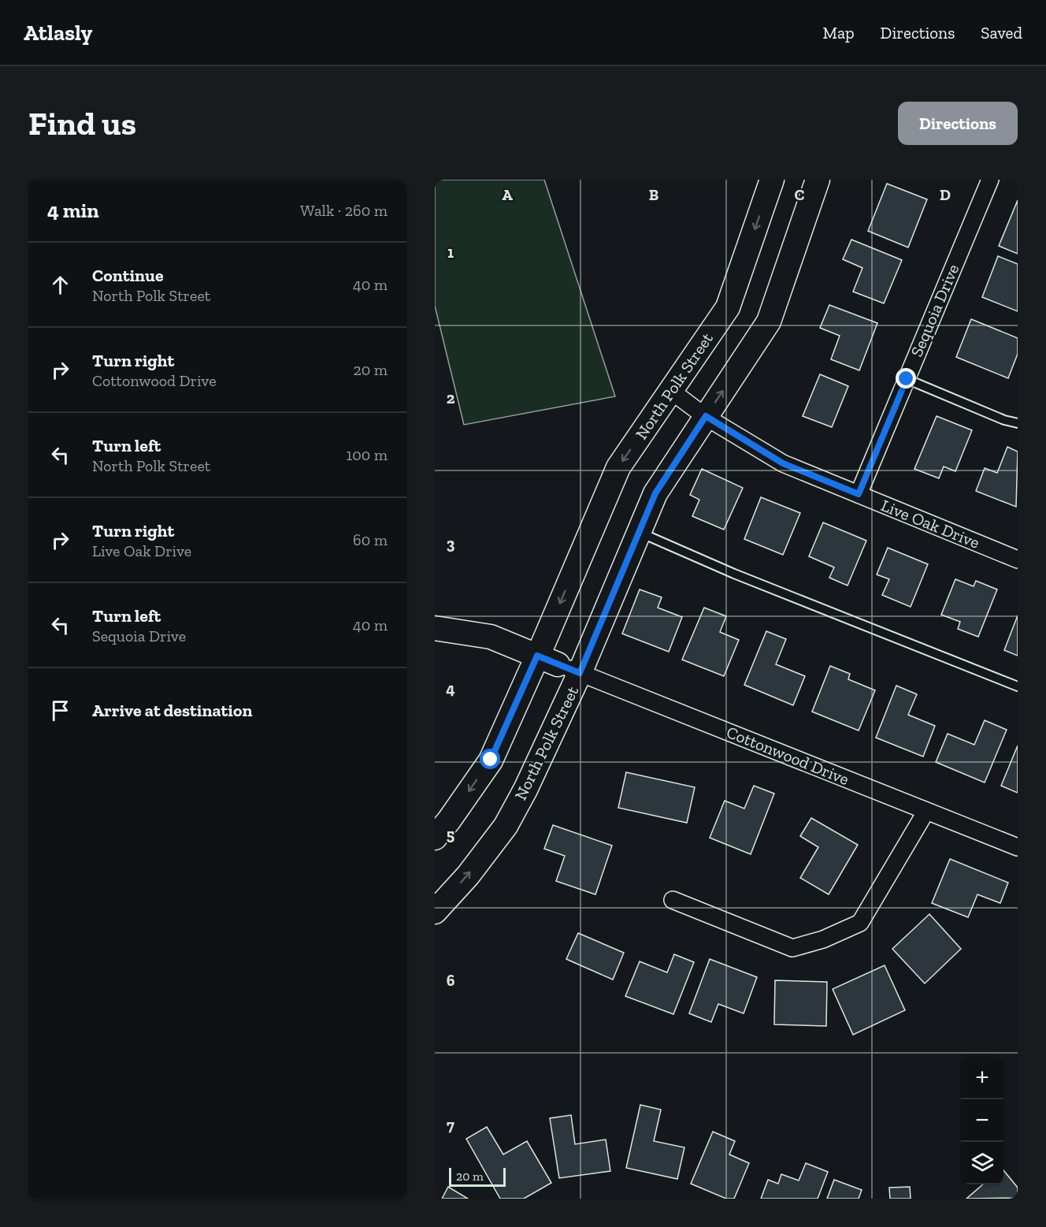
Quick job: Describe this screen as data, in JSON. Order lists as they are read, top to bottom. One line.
{"streets":{"main road":["North Polk Street"],"street":["Sequoia Drive","Live Oak Drive","Cottonwood Drive"]},"crossings":[["Sequoia Drive","Live Oak Drive"],["North Polk Street","Live Oak Drive"],["North Polk Street","Cottonwood Drive"]],"scale_bar":"20 m","page":{"header":"Atlasly","nav":["Map","Directions","Saved"],"buttons":"Directions","title":"Find us","heading":["4 min","Walk · 260 m"],"list":[["Continue","North Polk Street","40 m"],["Turn right","Cottonwood Drive","20 m"],["Turn left","North Polk Street","100 m"],["Turn right","Live Oak Drive","60 m"],["Turn left","Sequoia Drive","40 m"],"Arrive at destination"],"map_buttons":["+","−"],"scale":"20 m"},"grid":{"columns":["A","B","C","D"],"rows":["1","2","3","4","5","6","7"]}}
